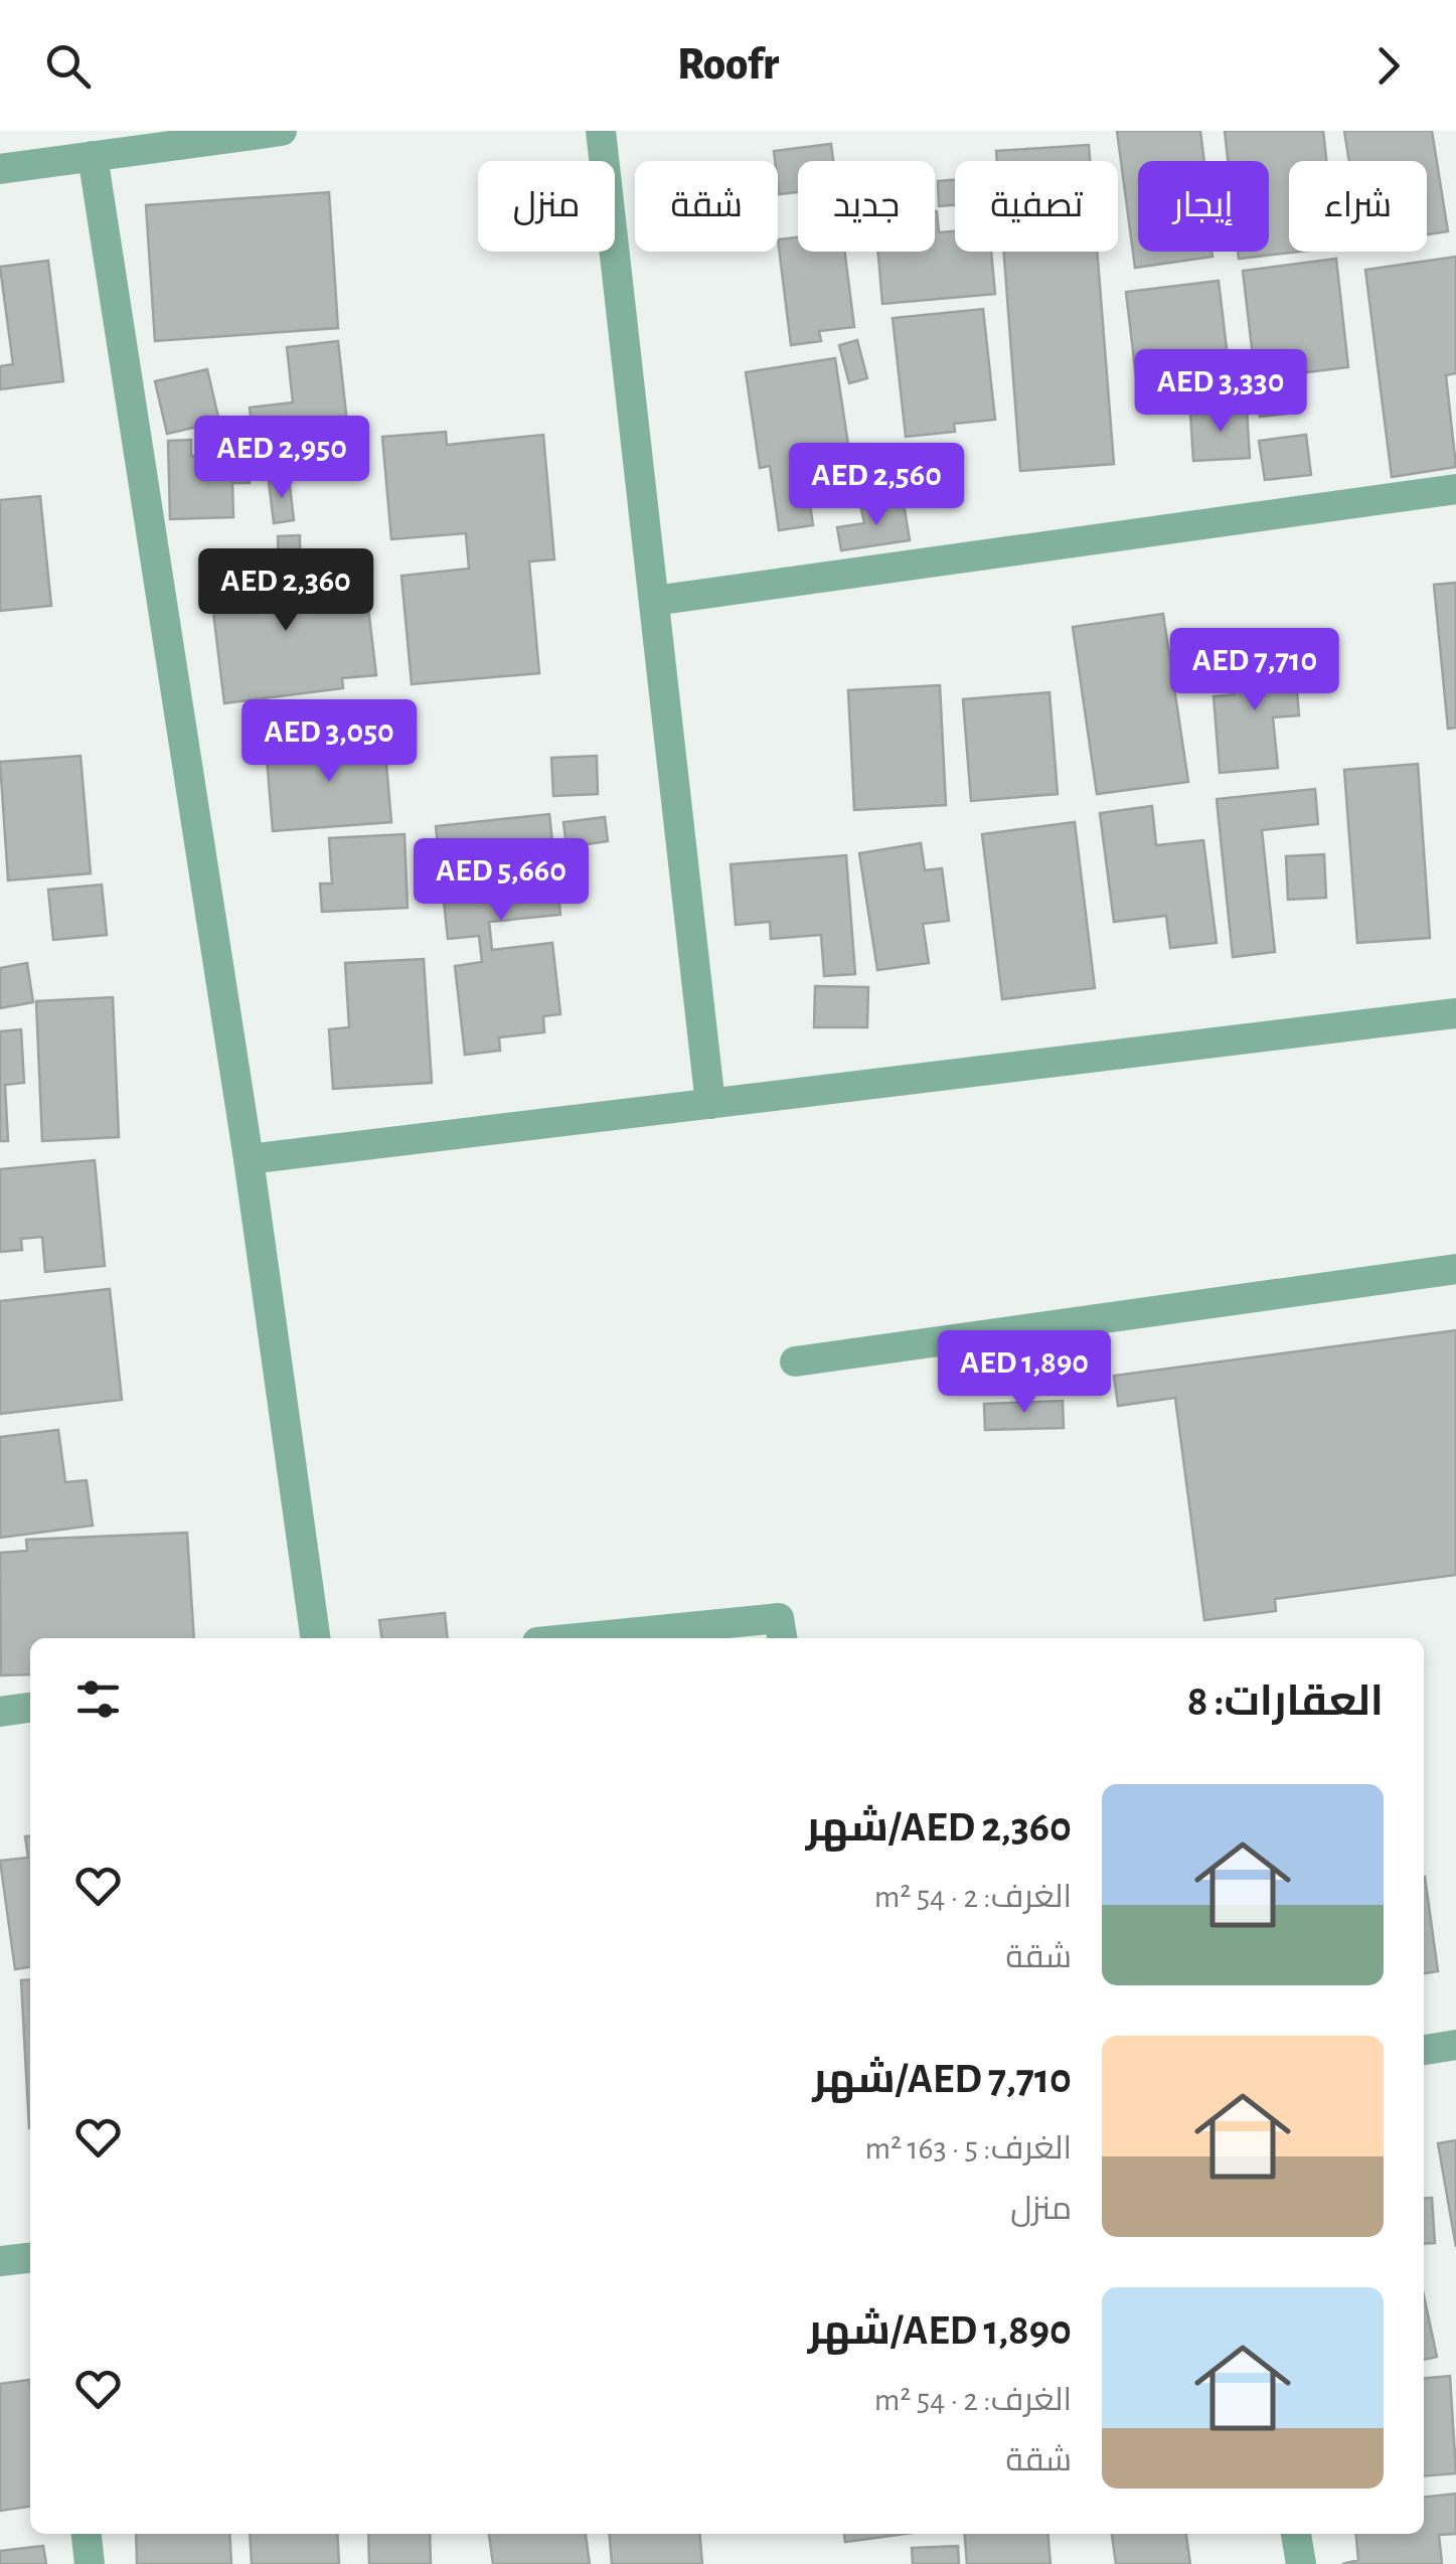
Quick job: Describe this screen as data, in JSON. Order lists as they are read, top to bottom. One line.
{"page":{"header":"Roofr","chip":["شراء","إيجار","تصفية","جديد","شقة","منزل"],"price":["AED 3,330","AED 2,950","AED 2,560","AED 2,360","AED 7,710","AED 3,050","AED 5,660","AED 1,890"],"heading":"العقارات: 8","list":[{"name":"AED 2,360/شهر","note":"الغرف: 2 · 54 m² · شقة"},{"name":"AED 7,710/شهر","note":"الغرف: 5 · 163 m² · منزل"},{"name":"AED 1,890/شهر","note":"الغرف: 2 · 54 m² · شقة"}]}}
